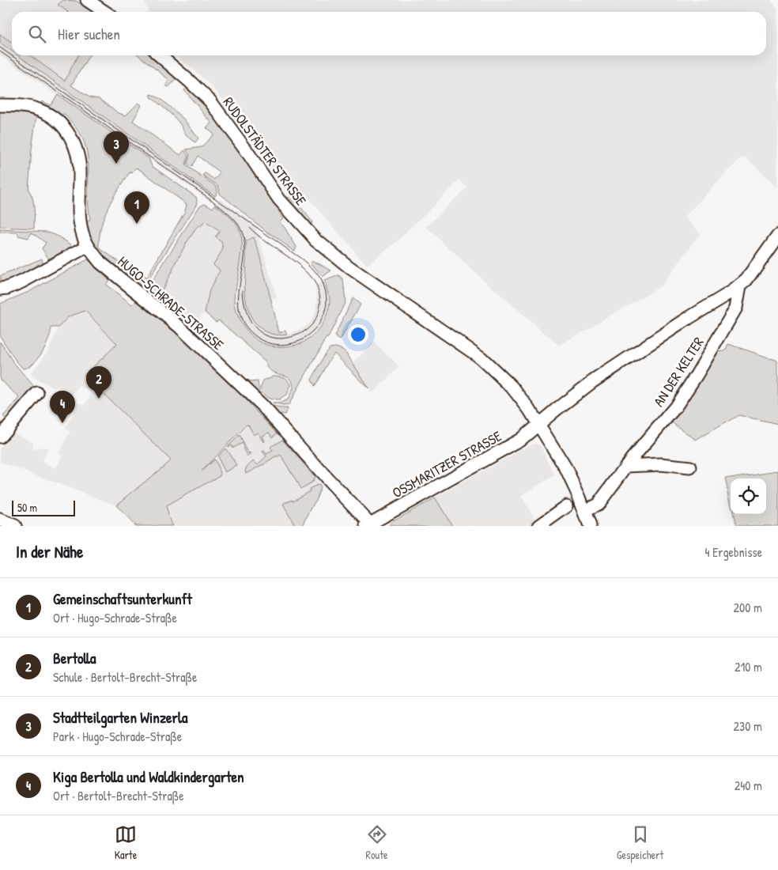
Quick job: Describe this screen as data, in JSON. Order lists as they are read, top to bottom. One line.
{"streets":{"street":["RUDOLSTÄDTER STRASSE","HUGO-SCHRADE-STRASSE","AN DER KELTER","OSSMARITZER STRASSE"]},"crossings":[["RUDOLSTÄDTER STRASSE","OSSMARITZER STRASSE"],["HUGO-SCHRADE-STRASSE","OSSMARITZER STRASSE"],["AN DER KELTER","OSSMARITZER STRASSE"]],"scale_bar":"50 m","page":{"search":"Hier suchen","pins":["3","1","2","4"],"scale":"50 m","heading":["In der Nähe","4 Ergebnisse"],"list":[{"mark":"1","name":"Gemeinschaftsunterkunft","note":"Ort · Hugo-Schrade-Straße","value":"200 m"},{"mark":"2","name":"Bertolla","note":"Schule · Bertolt-Brecht-Straße","value":"210 m"},{"mark":"3","name":"Stadtteilgarten Winzerla","note":"Park · Hugo-Schrade-Straße","value":"230 m"},{"mark":"4","name":"Kiga Bertolla und Waldkindergarten","note":"Ort · Bertolt-Brecht-Straße","value":"240 m"}],"nav":["Karte","Route","Gespeichert"]}}
